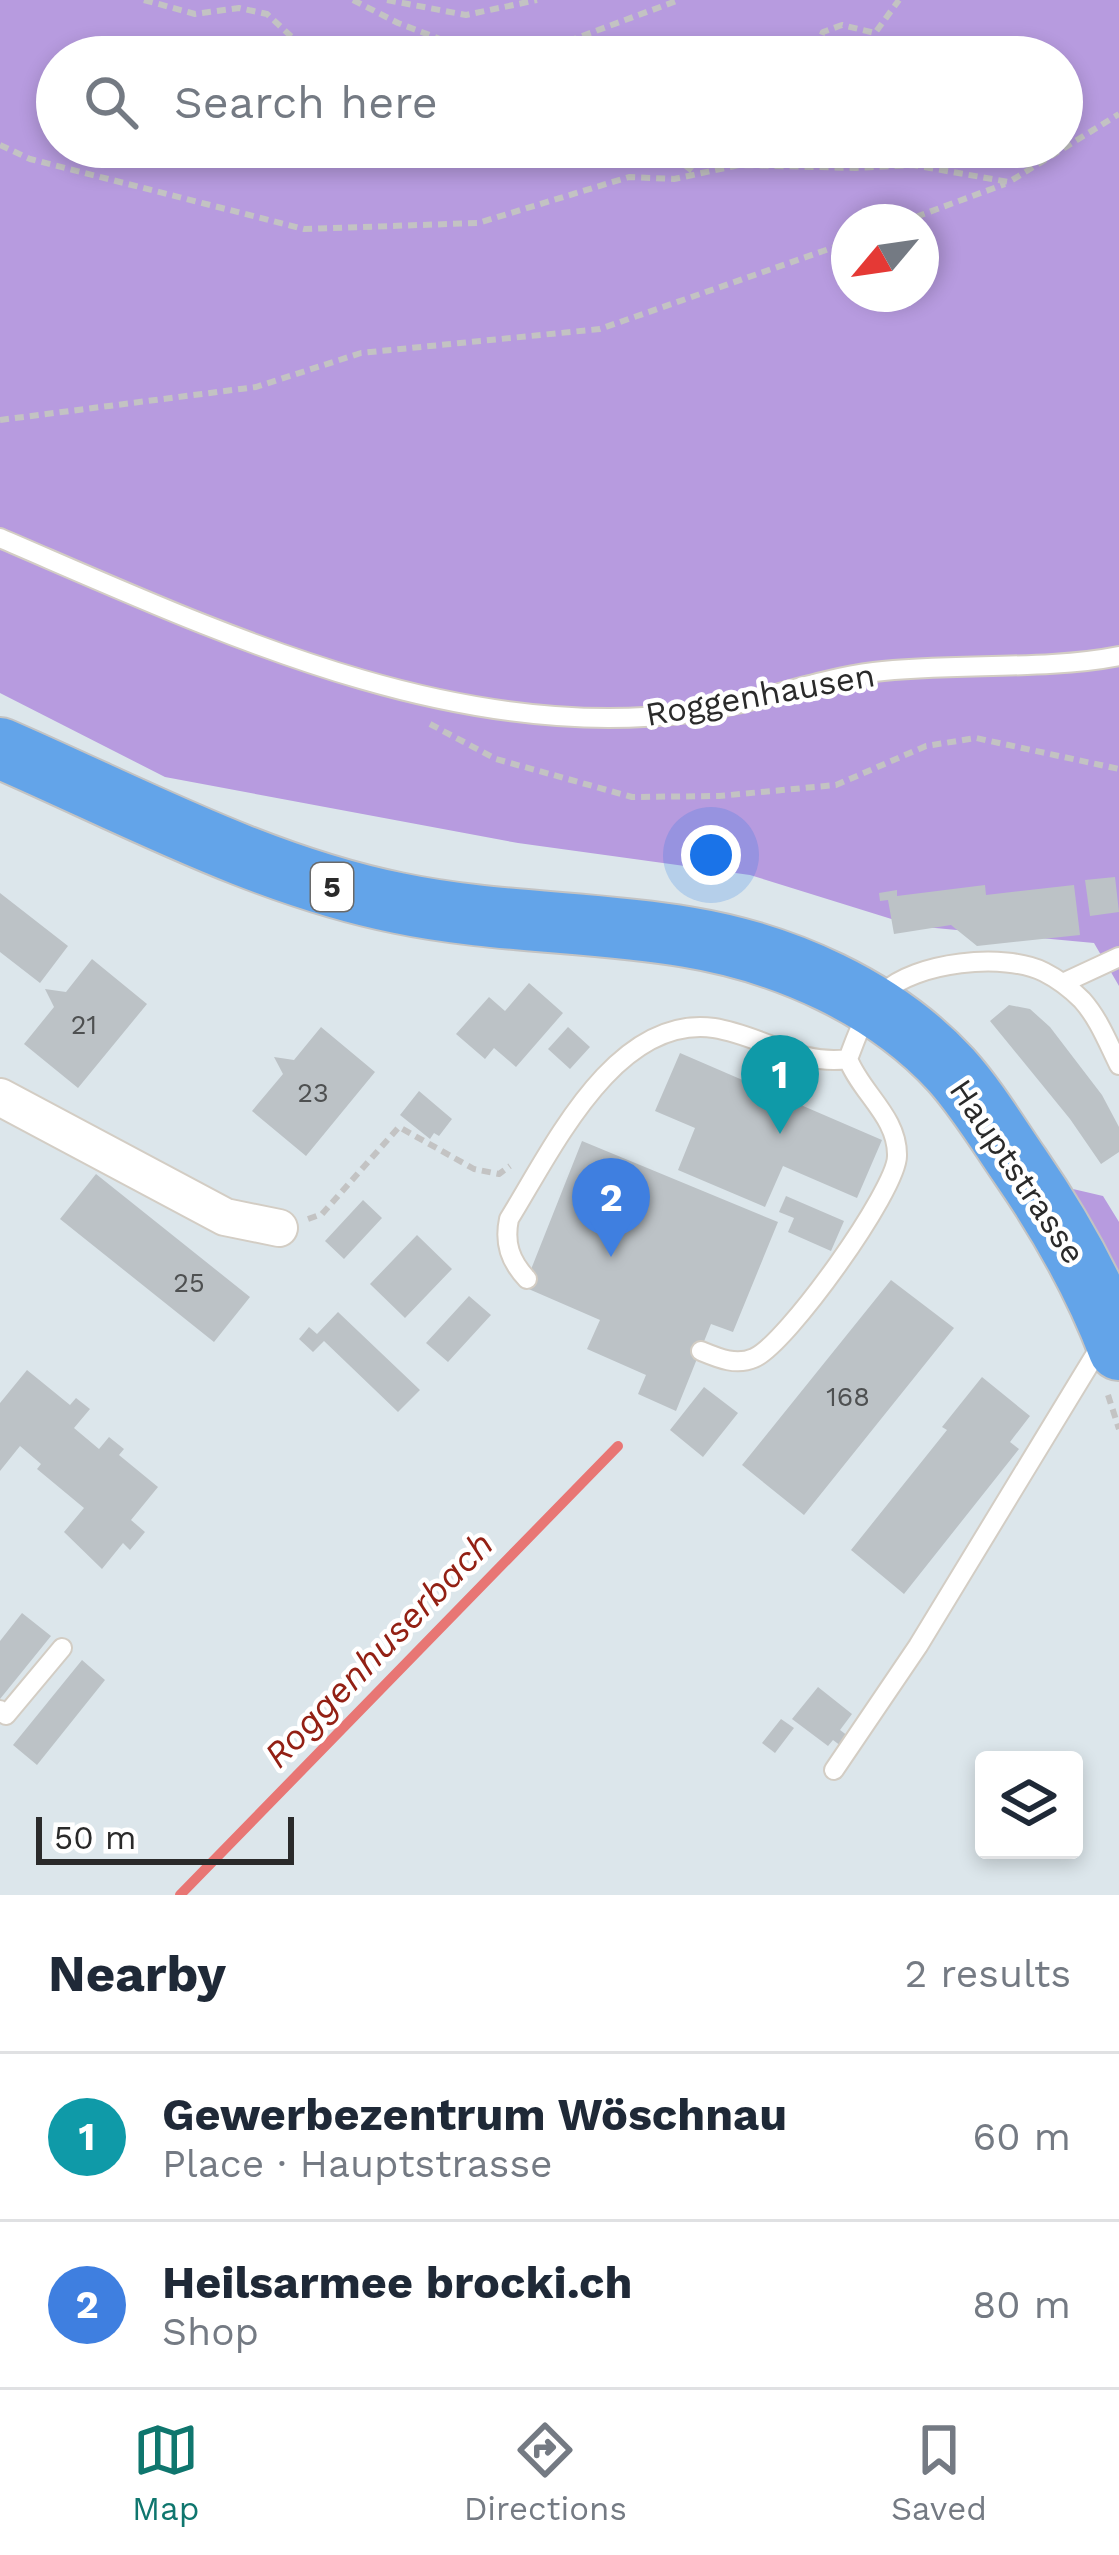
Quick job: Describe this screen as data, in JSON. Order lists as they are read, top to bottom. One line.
{"streets":{"main road":["5","Hauptstrasse"],"lane":["Roggenhausen"]},"water":["Roggenhuserbach"],"house_numbers":["21","23","25","168"],"scale_bar":"50 m","north":"bottom left","page":{"search":"Search here","pins":["1","2"],"scale":"50 m","heading":["Nearby","2 results"],"list":[{"mark":"1","name":"Gewerbezentrum Wöschnau","note":"Place · Hauptstrasse","value":"60 m"},{"mark":"2","name":"Heilsarmee brocki.ch","note":"Shop","value":"80 m"}],"nav":["Map","Directions","Saved"]}}
